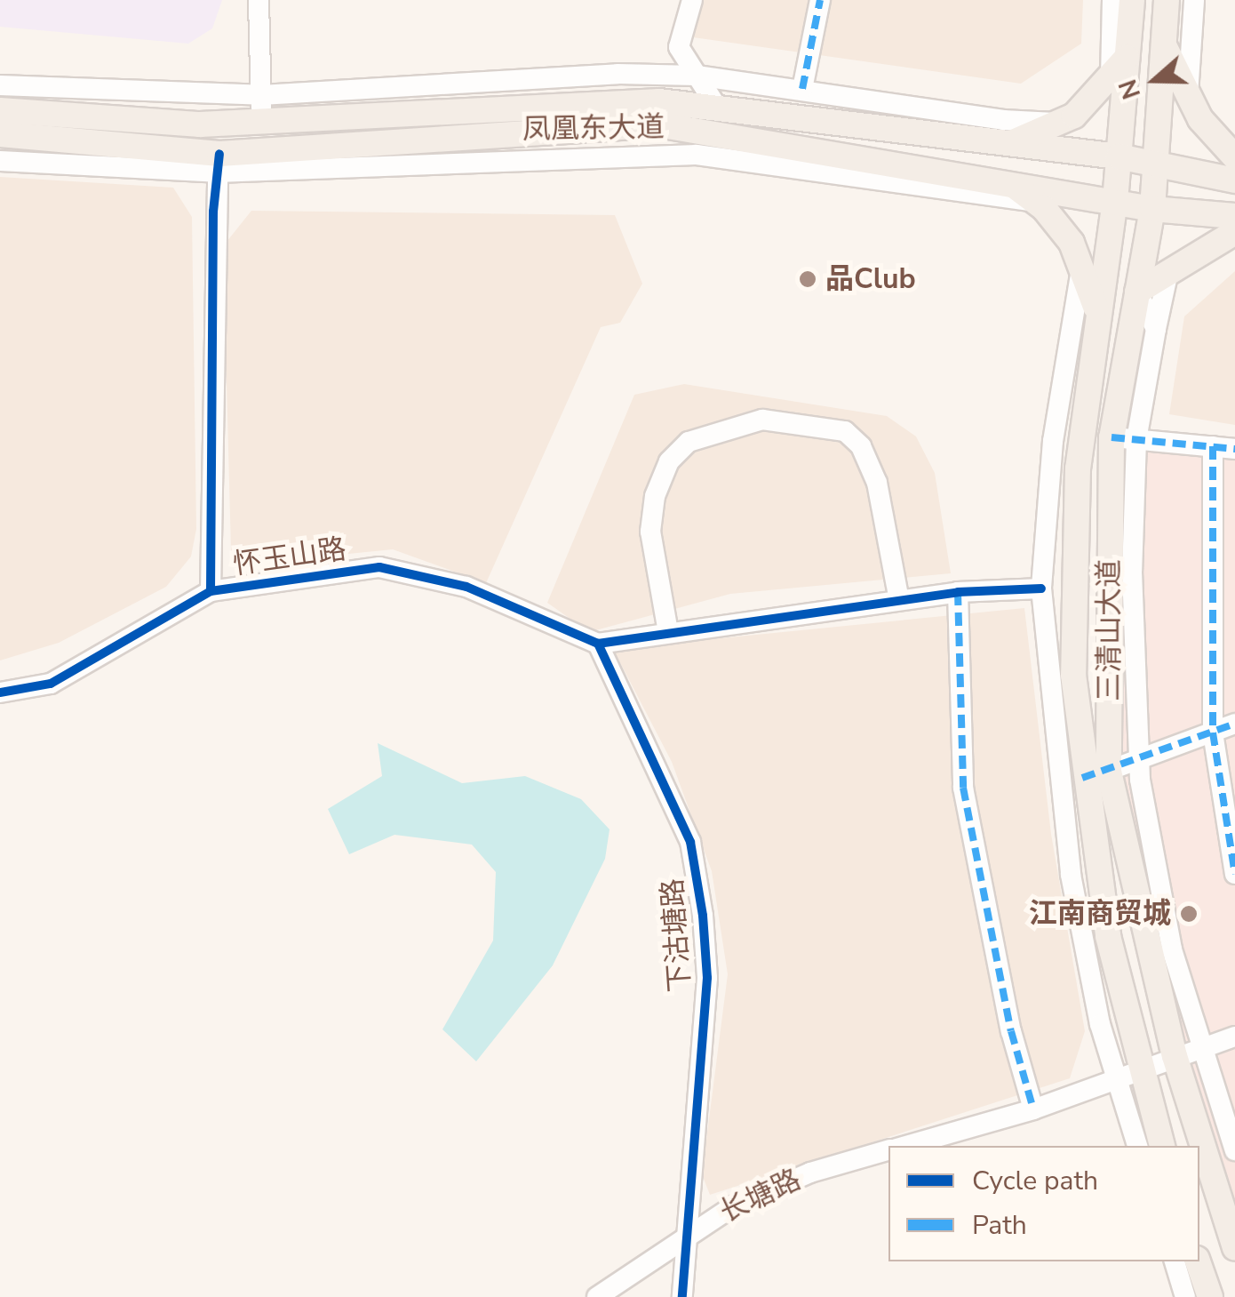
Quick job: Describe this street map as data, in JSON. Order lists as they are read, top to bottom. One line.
{"streets":{"main road":["凤凰东大道","三清山大道"],"street":["怀玉山路","下沽塘路","长塘路"]},"crossings":[["凤凰东大道","三清山大道"],["怀玉山路","下沽塘路"],["三清山大道","长塘路"],["下沽塘路","长塘路"]],"places":["品Club","江南商贸城"],"legend":["Cycle path","Path"],"north":"left"}
